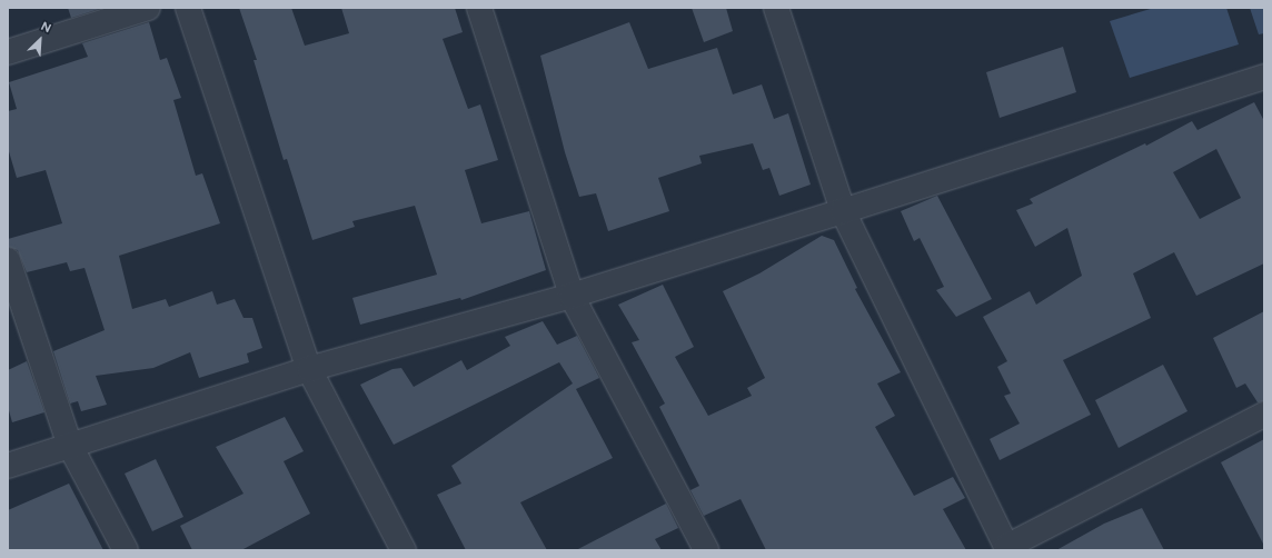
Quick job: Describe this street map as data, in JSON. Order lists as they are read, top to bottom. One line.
{"north":"top right"}
